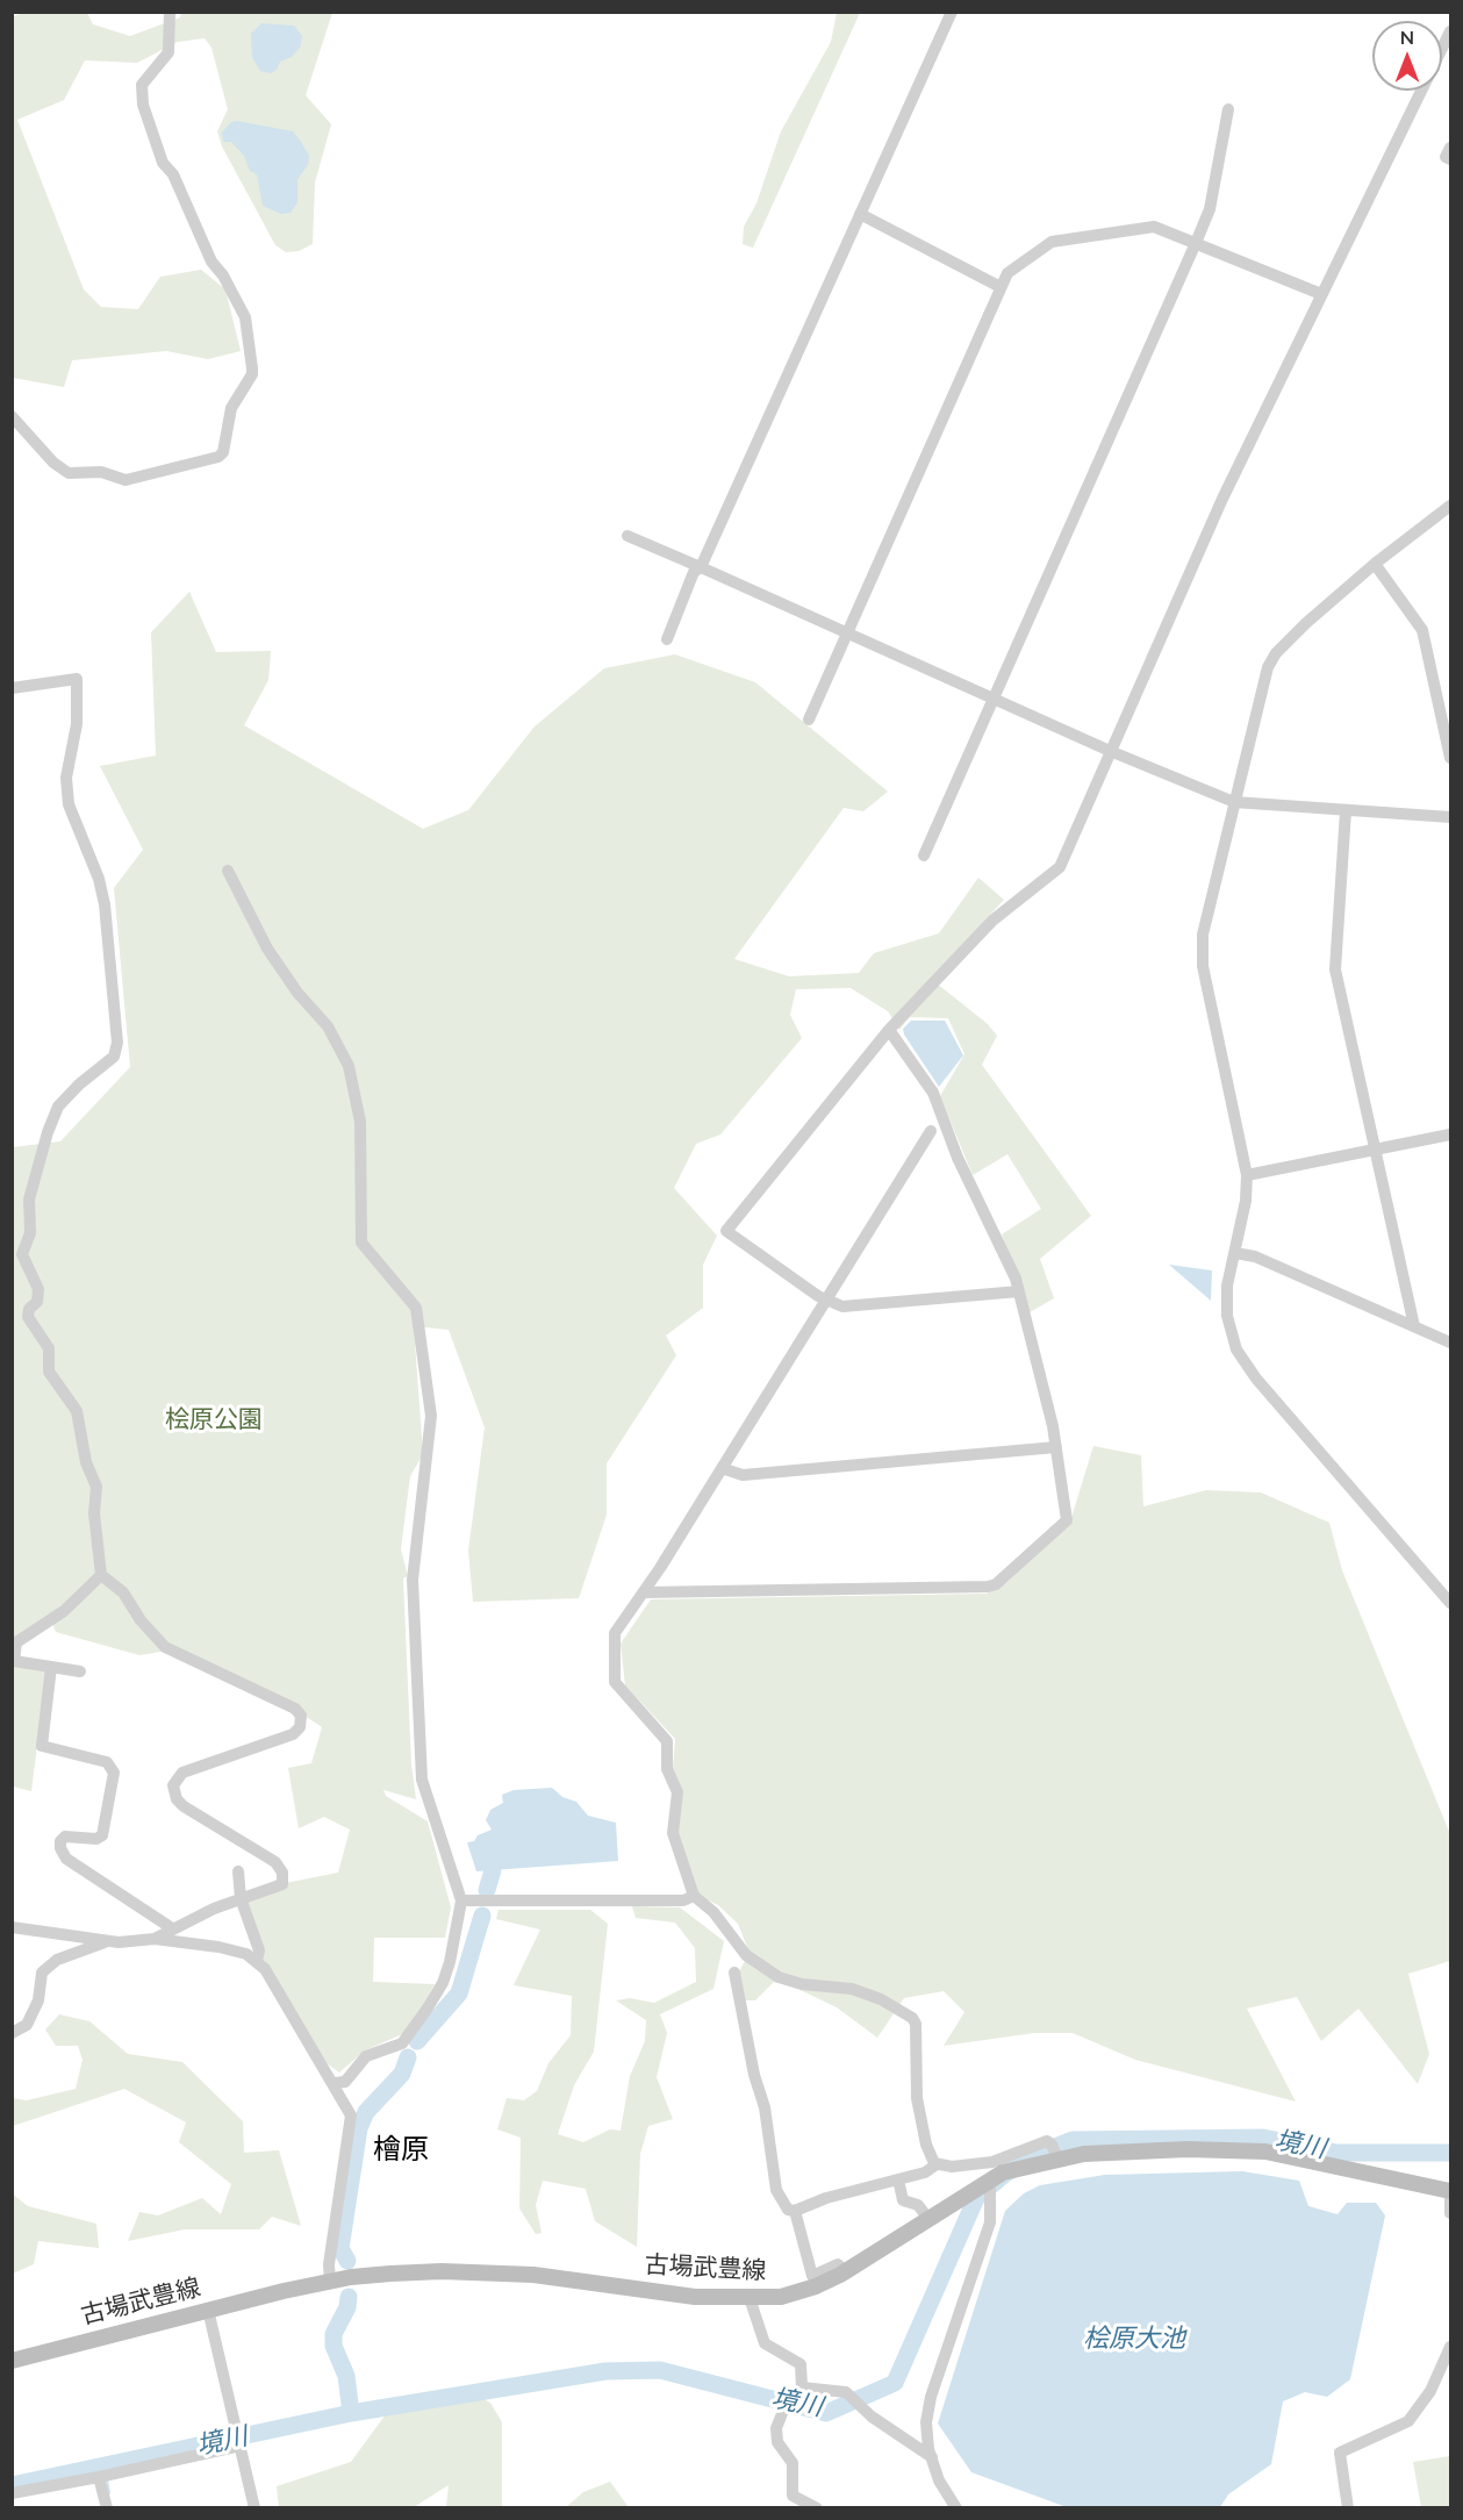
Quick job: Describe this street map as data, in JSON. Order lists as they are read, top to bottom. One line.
{"streets":{"main road":["古場武豊線"]},"districts":["檜原"],"water":["境川","桧原大池"],"parks":["桧原公園"],"north":"top"}
